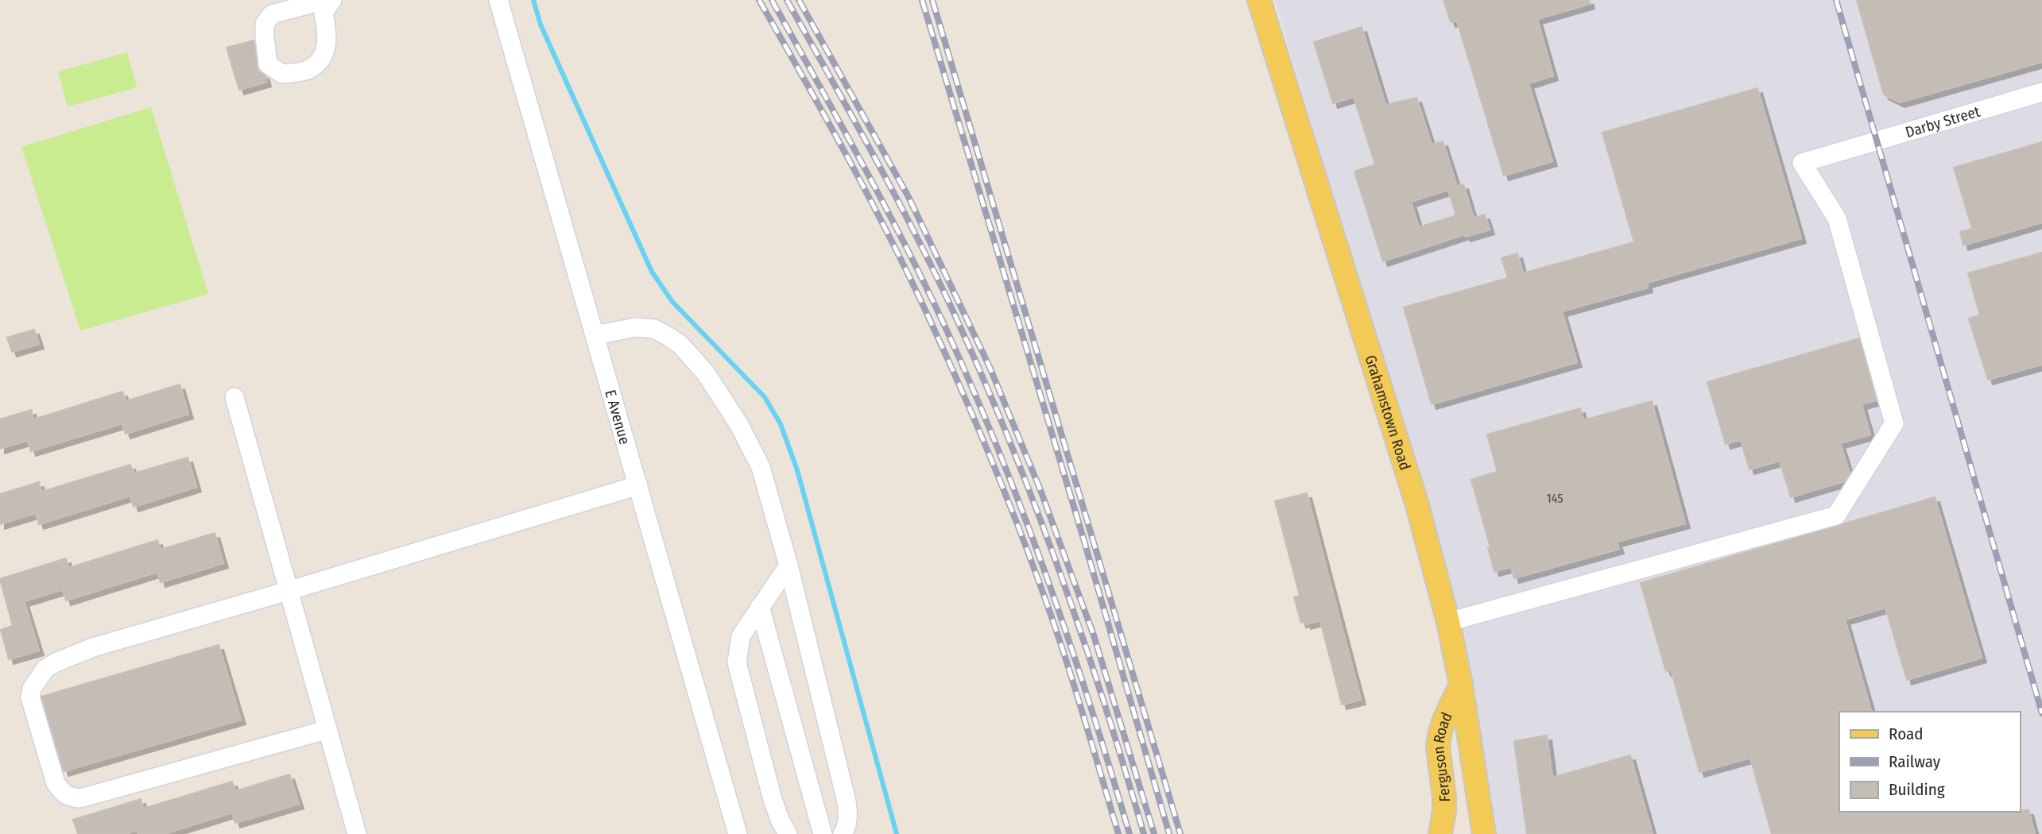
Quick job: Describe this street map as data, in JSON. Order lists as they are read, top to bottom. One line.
{"streets":{"main road":["Grahamstown Road","Ferguson Road"],"street":["Darby Street","E Avenue"]},"crossings":[["Darby Street","Grahamstown Road"],["Grahamstown Road","Ferguson Road"]],"house_numbers":["145"],"legend":["Road","Railway","Building"]}
